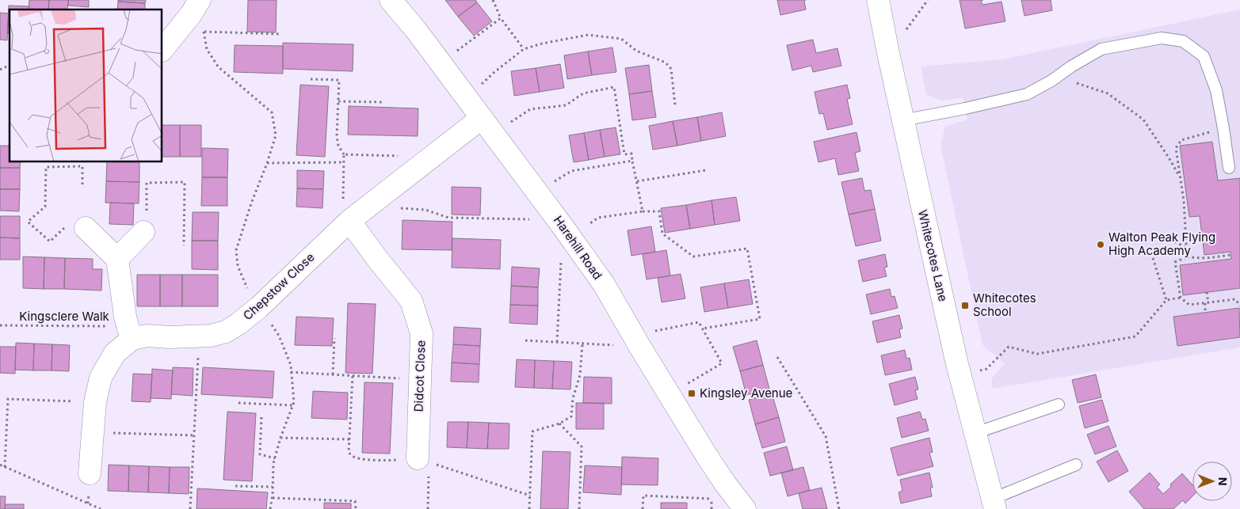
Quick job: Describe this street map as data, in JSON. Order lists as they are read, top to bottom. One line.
{"streets":{"street":["Harehill Road","Whitecotes Lane","Chepstow Close","Didcot Close"],"path":["Kingsclere Walk"]},"crossings":[["Harehill Road","Chepstow Close"],["Chepstow Close","Kingsclere Walk"],["Chepstow Close","Didcot Close"]],"places":{"other":["Walton Peak Flying High Academy"],"transit":["Whitecotes School","Kingsley Avenue"]},"north":"right"}
